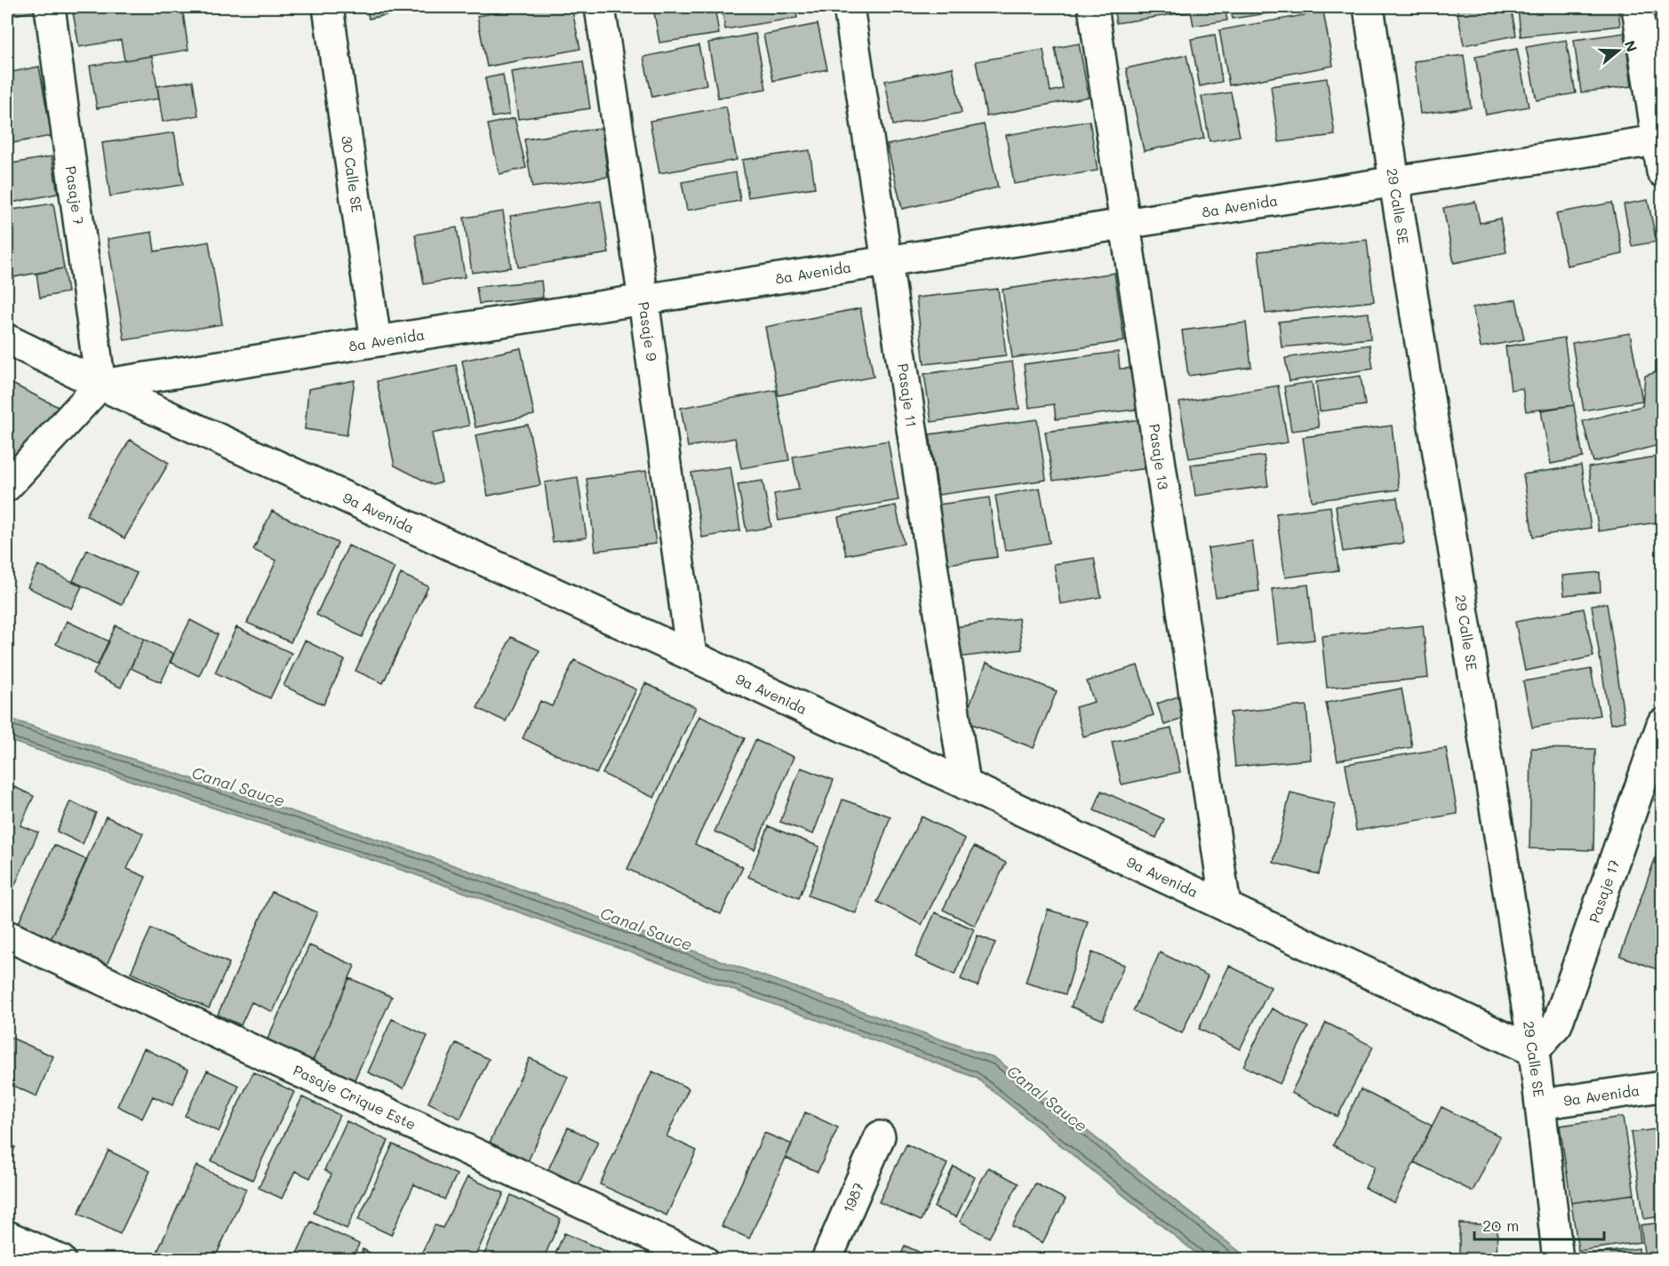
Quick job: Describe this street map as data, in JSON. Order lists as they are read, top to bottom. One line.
{"streets":{"street":["30 Calle SE","Pasaje 7","8a Avenida","29 Calle SE","Pasaje 9","Pasaje 11","Pasaje 13","9a Avenida","Pasaje 17","Pasaje Crique Este","1987"]},"crossings":[["30 Calle SE","8a Avenida"],["Pasaje 7","8a Avenida"],["Pasaje 7","9a Avenida"],["8a Avenida","29 Calle SE"],["8a Avenida","Pasaje 9"],["8a Avenida","Pasaje 11"],["8a Avenida","Pasaje 13"],["8a Avenida","9a Avenida"],["29 Calle SE","9a Avenida"],["29 Calle SE","Pasaje 17"],["Pasaje 9","9a Avenida"],["Pasaje 11","9a Avenida"],["Pasaje 13","9a Avenida"],["9a Avenida","Pasaje 17"]],"water":["Canal Sauce"],"scale_bar":"20 m","north":"right"}
